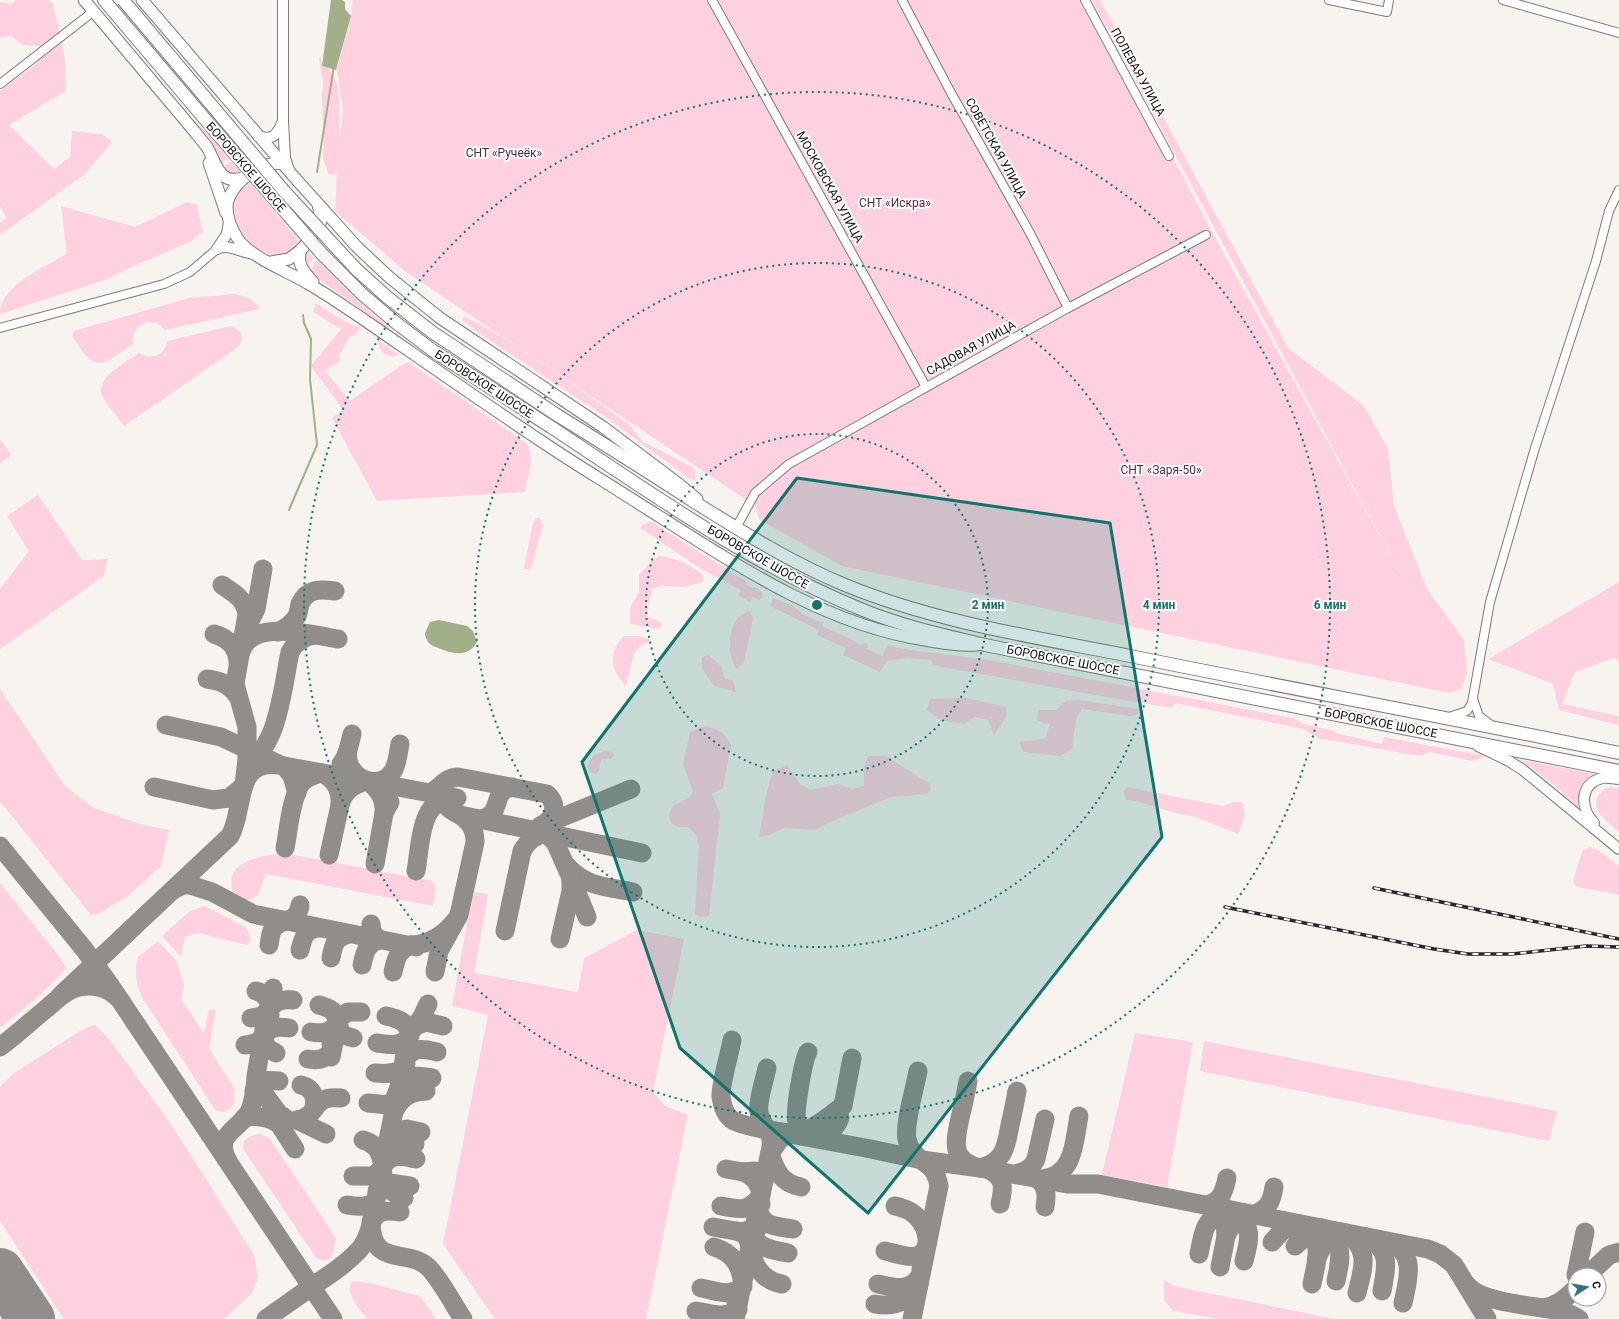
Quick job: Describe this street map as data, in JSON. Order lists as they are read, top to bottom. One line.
{"streets":{"main road":["БОРОВСКОЕ ШОССЕ"],"street":["ПОЛЕВАЯ УЛИЦА","СОВЕТСКАЯ УЛИЦА","МОСКОВСКАЯ УЛИЦА","САДОВАЯ УЛИЦА"]},"crossings":[["СОВЕТСКАЯ УЛИЦА","САДОВАЯ УЛИЦА"],["БОРОВСКОЕ ШОССЕ","САДОВАЯ УЛИЦА"],["МОСКОВСКАЯ УЛИЦА","САДОВАЯ УЛИЦА"]],"parks":["СНТ «Ручеёк»","СНТ «Искра»","СНТ «Заря-50»"],"north":"right","rings":["2 мин","4 мин","6 мин"]}
